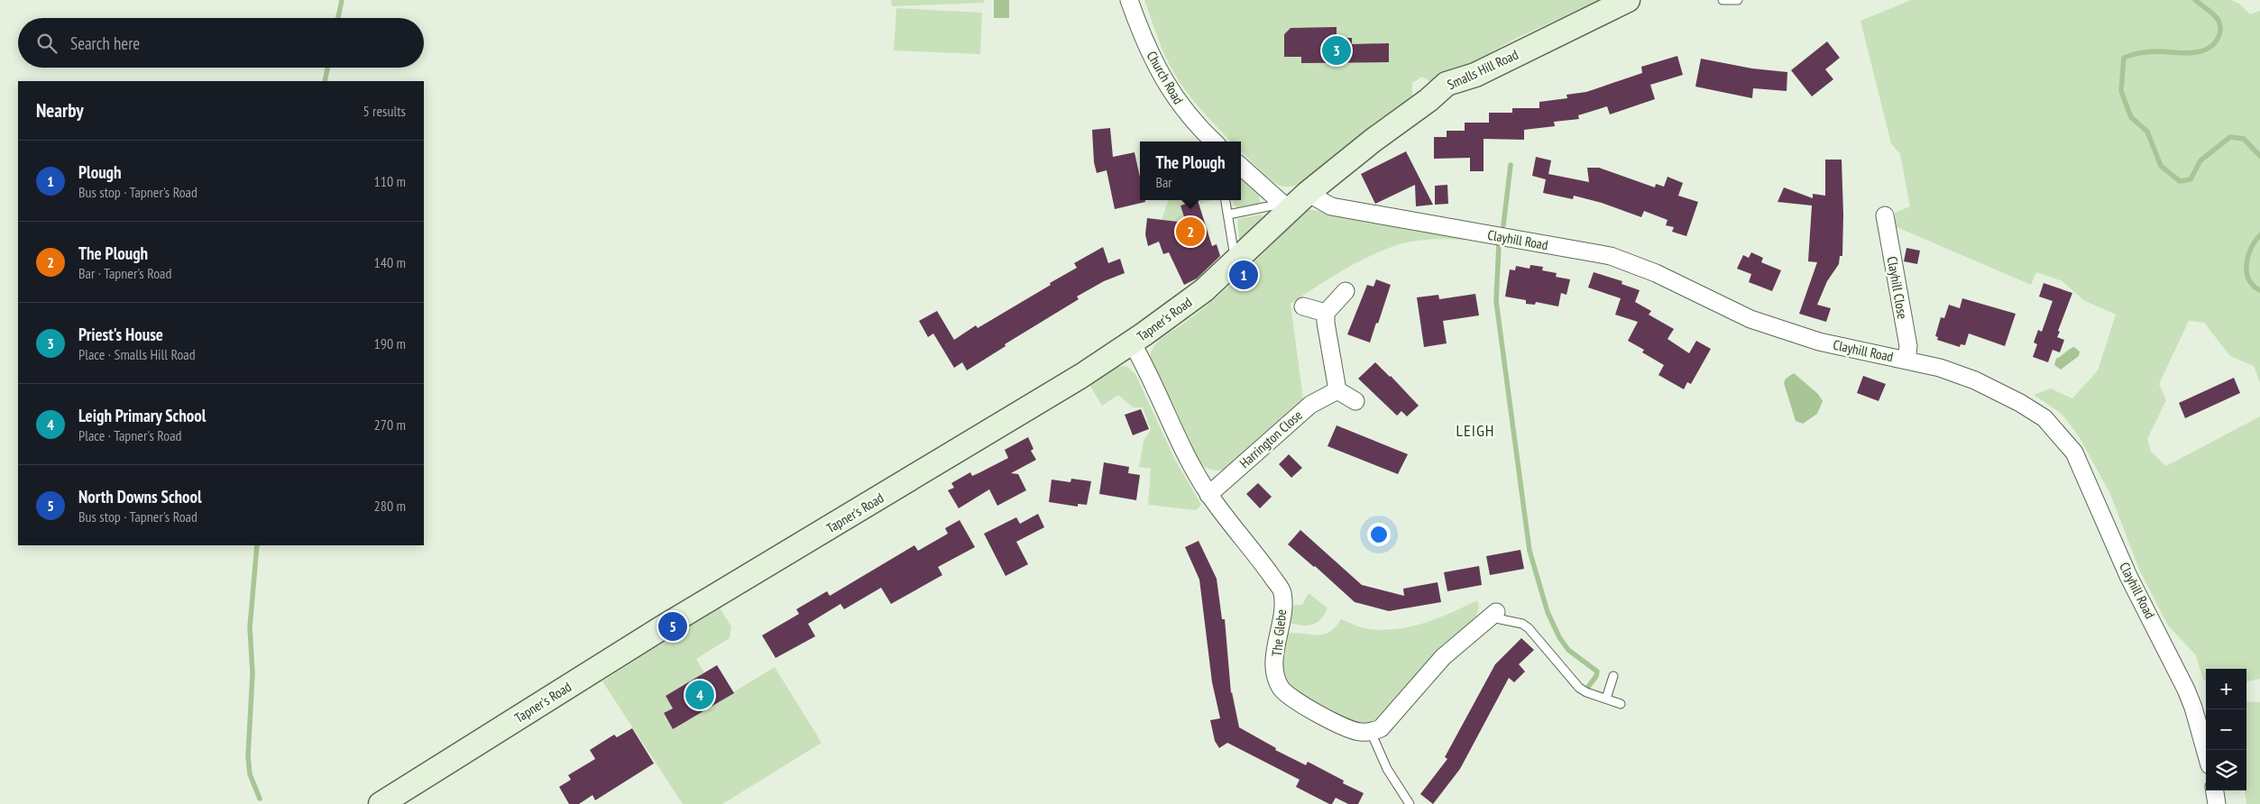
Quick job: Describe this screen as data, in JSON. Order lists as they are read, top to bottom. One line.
{"streets":{"street":["Smalls Hill Road","Church Road","Clayhill Road","Clayhill Close","Tapner's Road","Harrington Close","The Glebe"]},"crossings":[["Smalls Hill Road","Clayhill Road"],["Smalls Hill Road","Tapner's Road"],["Clayhill Road","Clayhill Close"],["Clayhill Road","Tapner's Road"],["Tapner's Road","The Glebe"],["Harrington Close","The Glebe"]],"districts":["LEIGH"],"page":{"search":"Search here","pins":["3","2","1","5","4"],"heading":["Nearby","5 results"],"list":[{"mark":"1","name":"Plough","note":"Bus stop · Tapner's Road","value":"110 m"},{"mark":"2","name":"The Plough","note":"Bar · Tapner's Road","value":"140 m"},{"mark":"3","name":"Priest's House","note":"Place · Smalls Hill Road","value":"190 m"},{"mark":"4","name":"Leigh Primary School","note":"Place · Tapner's Road","value":"270 m"},{"mark":"5","name":"North Downs School","note":"Bus stop · Tapner's Road","value":"280 m"}],"popup":["The Plough","Bar"],"map_buttons":["+","−"]}}
